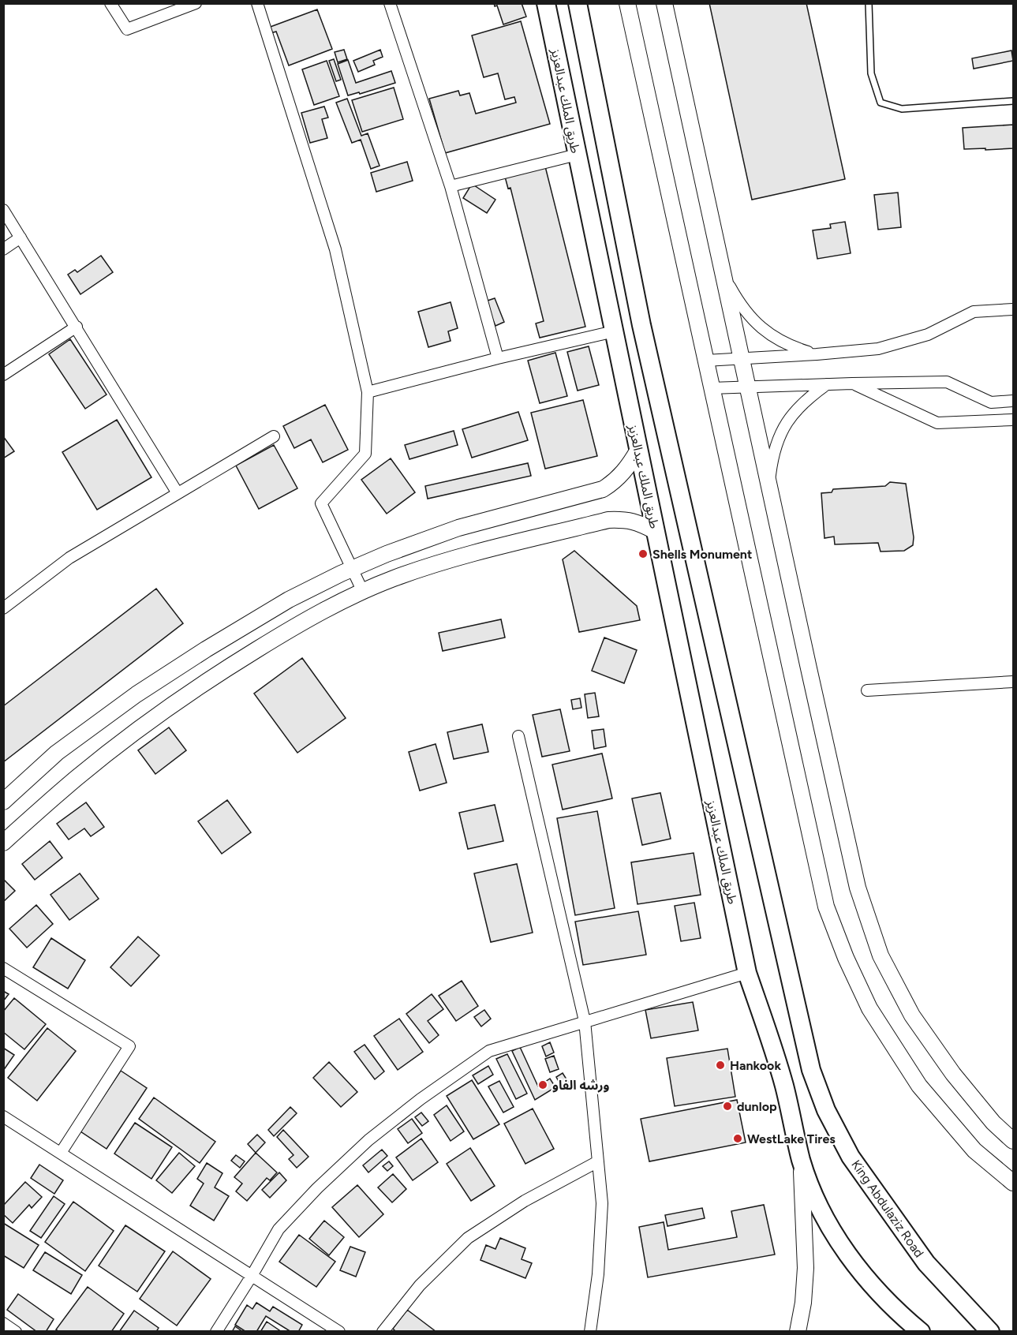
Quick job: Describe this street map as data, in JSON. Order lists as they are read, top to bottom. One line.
{"streets":{"highway":["طريق الملك عبدالعزيز","King Abdulaziz Road"]},"places":["Shells Monument","Hankook","ورشه الفاو","dunlop","WestLake Tires"]}
